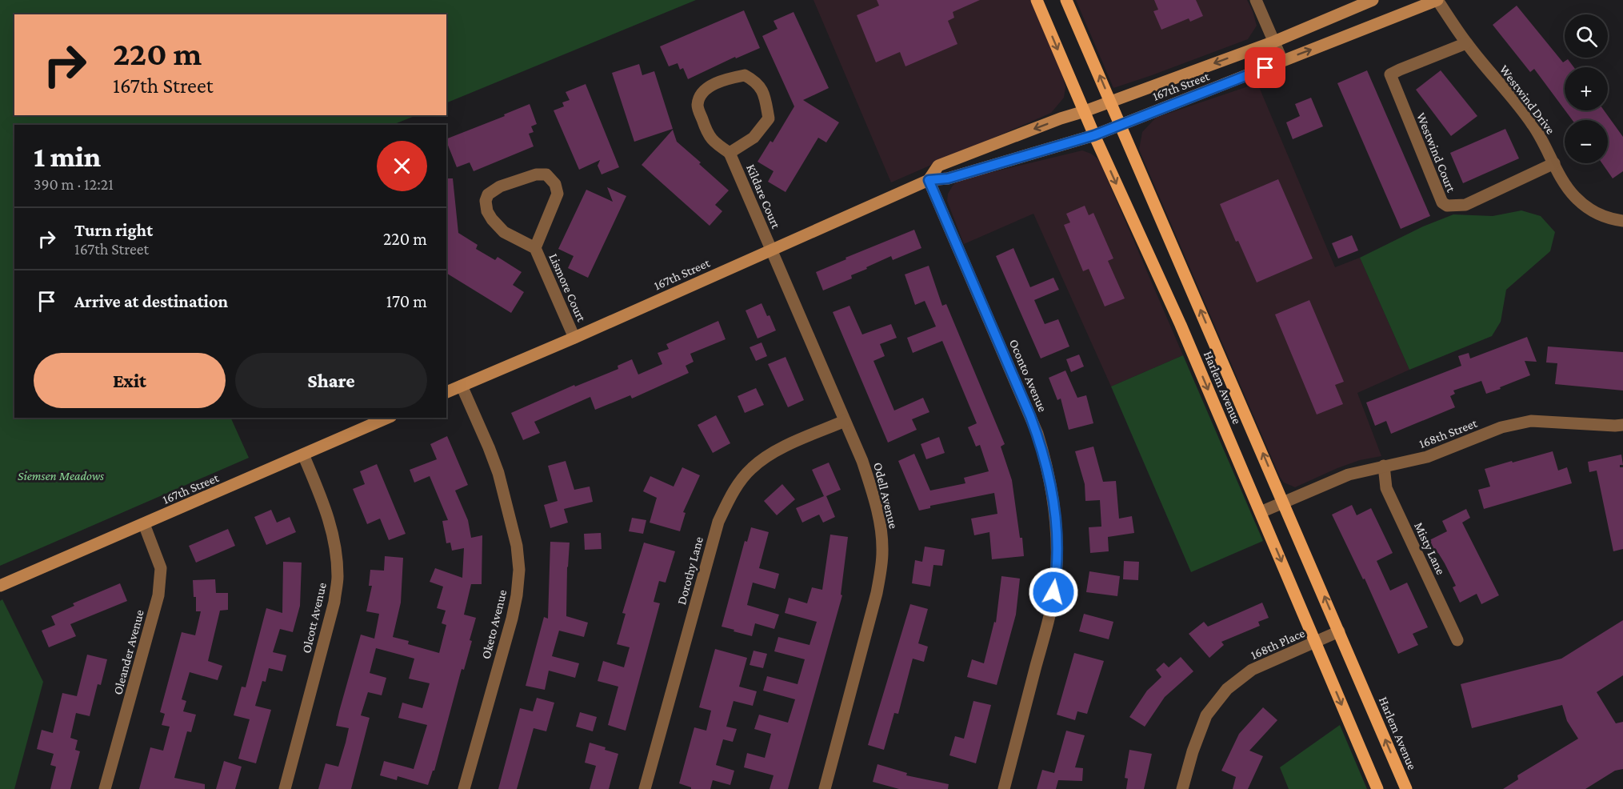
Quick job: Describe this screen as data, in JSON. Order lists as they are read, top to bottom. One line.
{"streets":{"main road":["Harlem Avenue"],"street":["167th Street","Westwind Drive","Westwind Court","Kildare Court","Lismore Court","Oconto Avenue","168th Street","Odell Avenue","Misty Lane","Dorothy Lane","Olcott Avenue","Oketo Avenue","168th Place","Oleander Avenue"]},"crossings":[["167th Street","Westwind Drive"],["167th Street","Kildare Court"],["167th Street","Lismore Court"],["167th Street","Oconto Avenue"],["167th Street","Harlem Avenue"],["167th Street","Odell Avenue"],["167th Street","Olcott Avenue"],["167th Street","Oketo Avenue"],["167th Street","Oleander Avenue"],["Westwind Drive","Westwind Court"],["Kildare Court","Odell Avenue"],["Harlem Avenue","168th Street"],["Harlem Avenue","168th Place"],["168th Street","Misty Lane"],["Odell Avenue","Dorothy Lane"]],"parks":["Siemsen Meadows"],"page":{"map_buttons":["+","−"],"turn":["220 m","167th Street"],"heading":["1 min","390 m · 12:21"],"list":[{"name":"Turn right","note":"167th Street","value":"220 m"},{"name":"Arrive at destination","value":"170 m"}],"buttons":["Exit","Share"]}}
